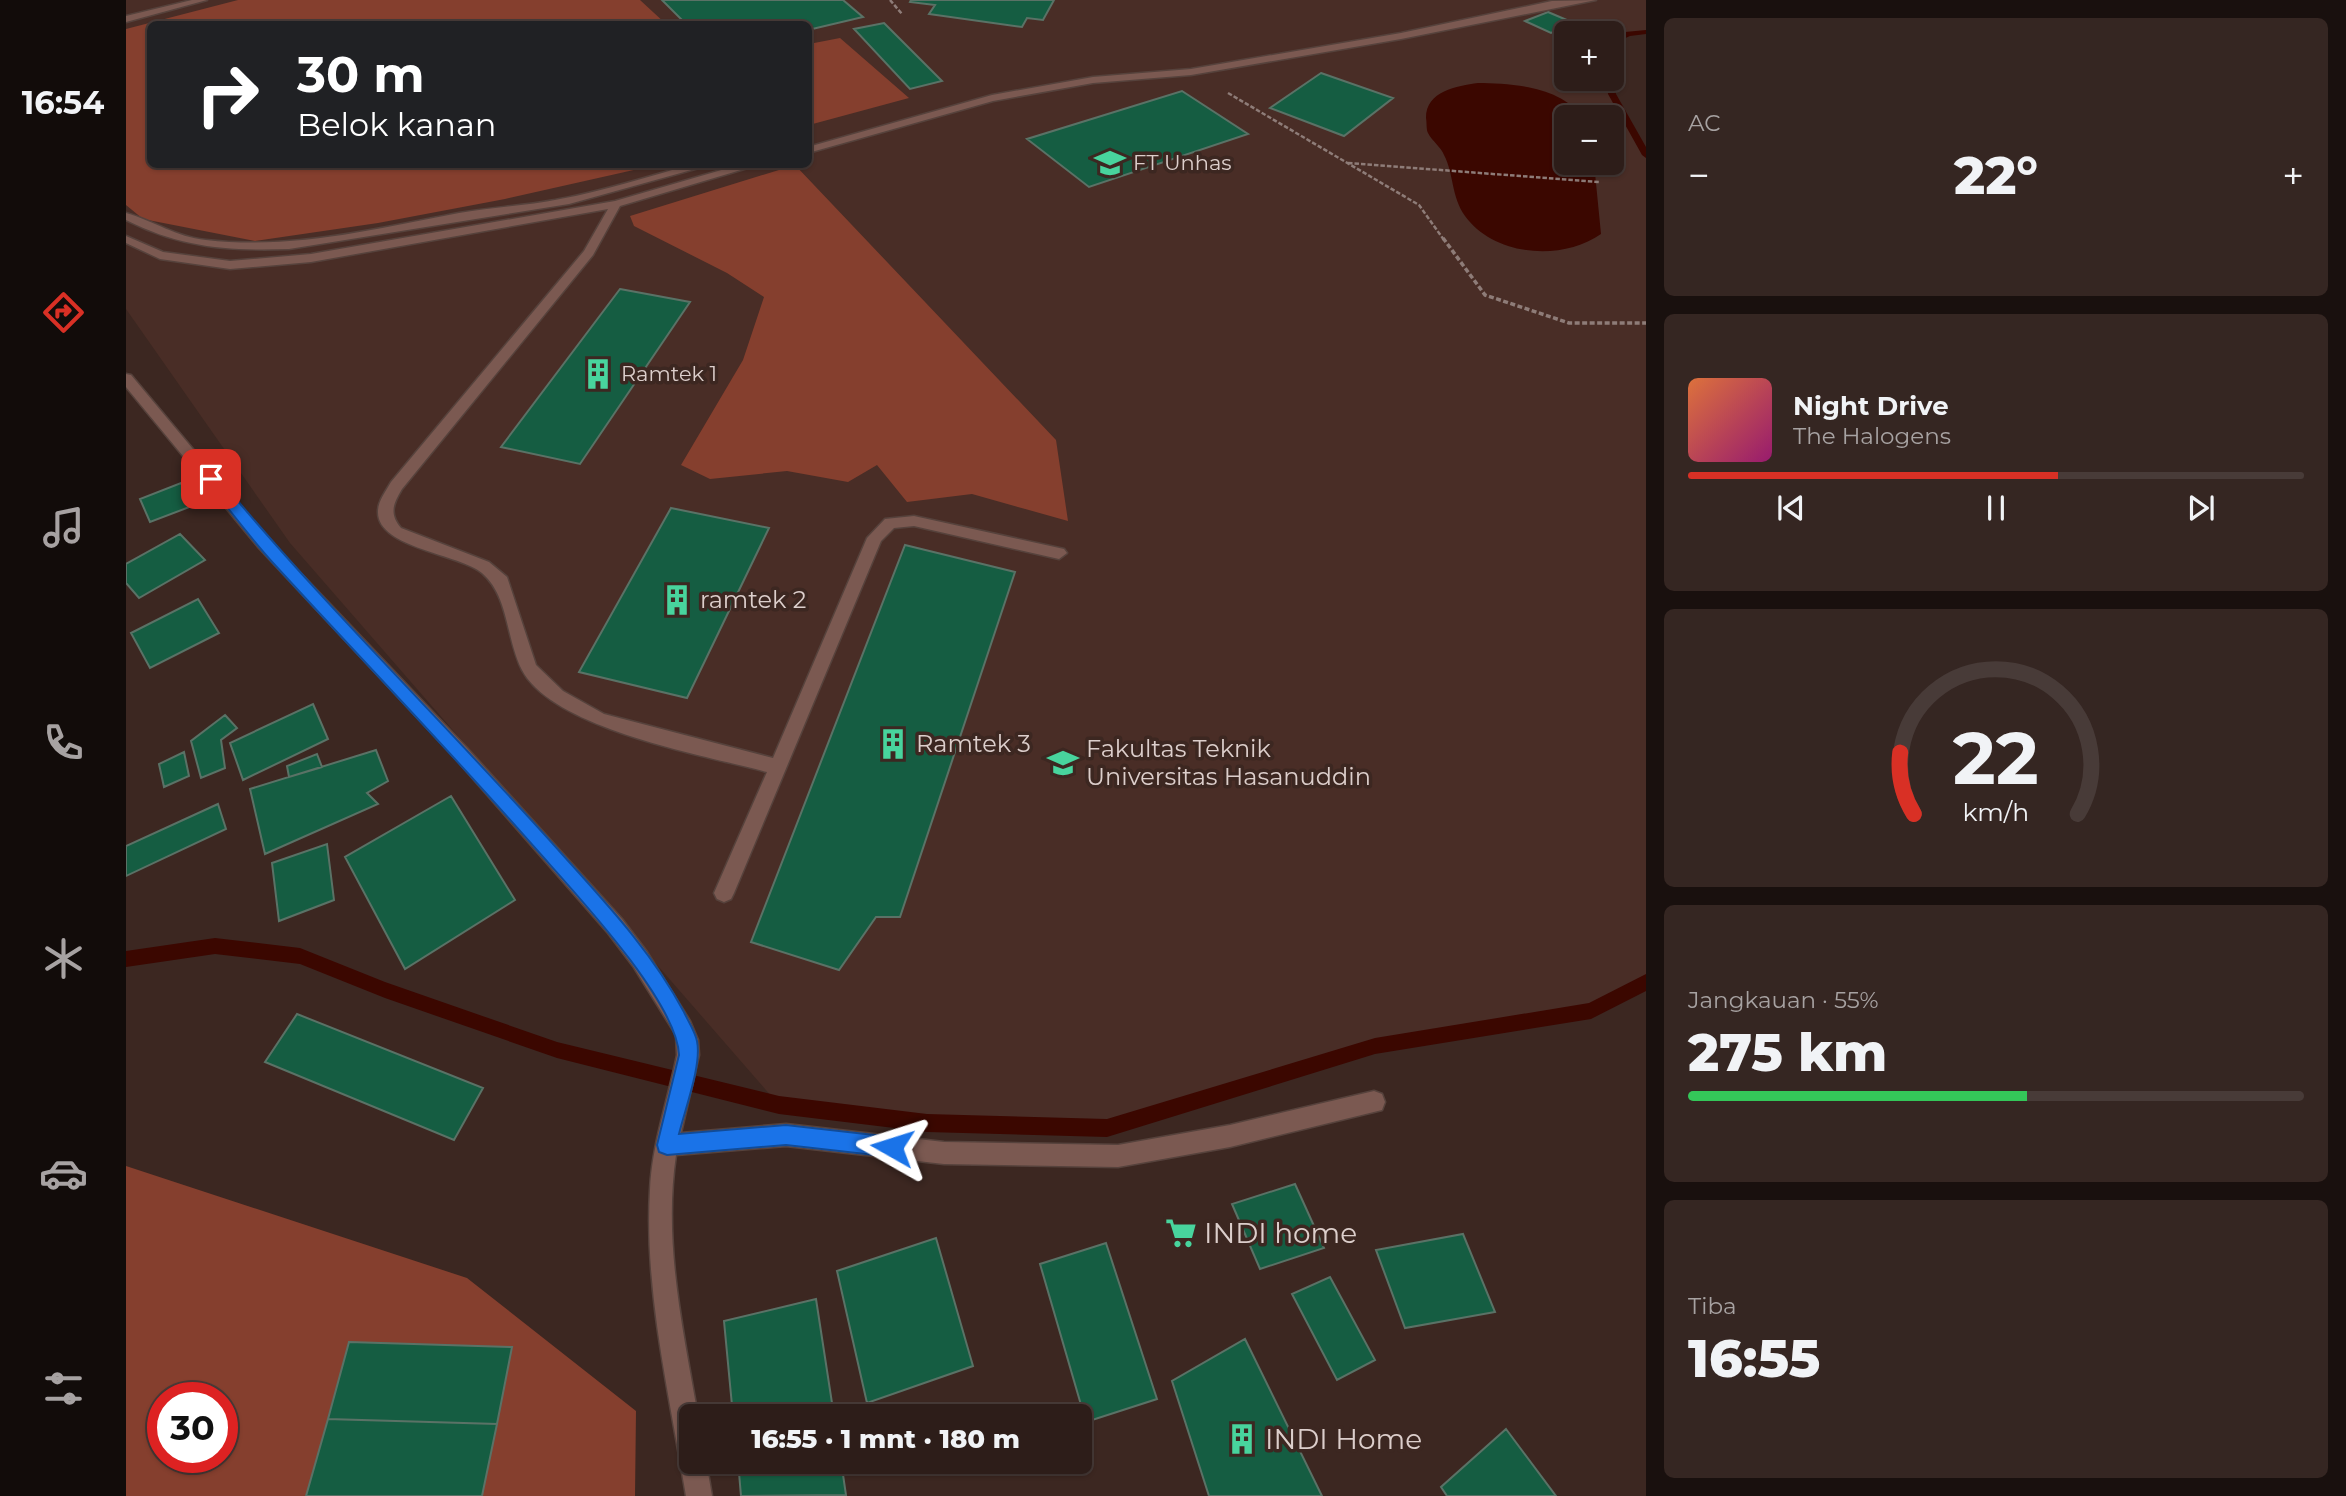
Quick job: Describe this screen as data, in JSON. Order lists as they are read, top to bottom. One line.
{"places":{"school or university":["FT Unhas","Fakultas Teknik Universitas Hasanuddin"],"building":["Ramtek 1","ramtek 2","Ramtek 3","INDI Home"],"supermarket":["INDI home"]},"page":{"tabs":"16:54","tile":["AC",["Jangkauan · 55%","275 km"],["Tiba","16:55"]],"map_buttons":["+","−"],"turn":["30 m","Belok kanan"],"heat":["−","22°","+"],"song":["Night Drive","The Halogens"],"limit":"30","trip":"16:55 · 1 mnt · 180 m","gauge":["22","km/h"]}}
